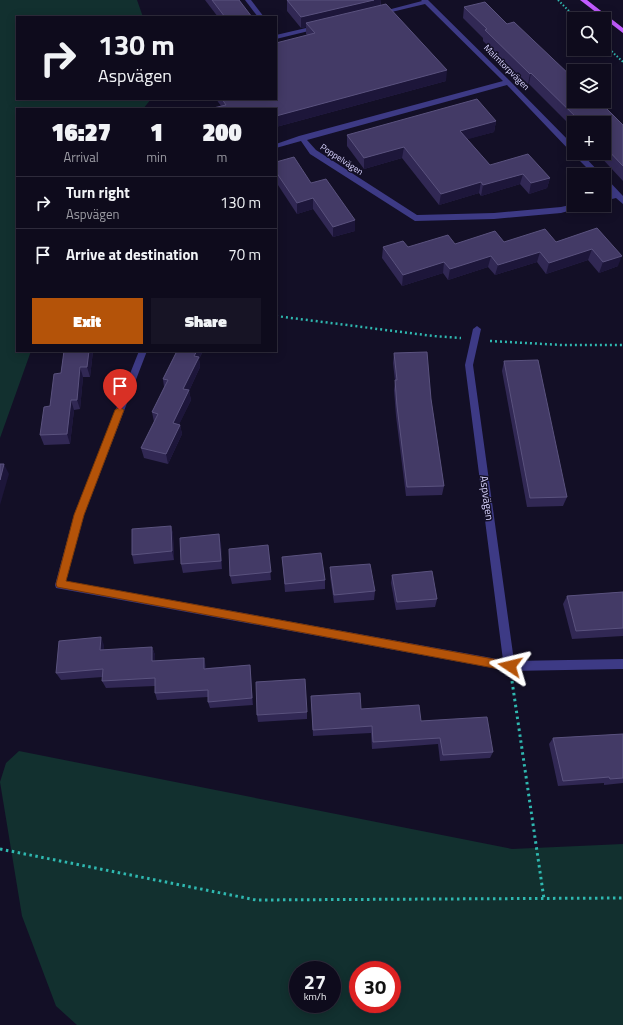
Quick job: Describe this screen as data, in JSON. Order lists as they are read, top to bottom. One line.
{"streets":{"street":["Malmtorpvägen","Poppelvägen","Aspvägen"]},"crossings":[["Malmtorpvägen","Poppelvägen"]],"page":{"map_buttons":["+","−"],"turn":["130 m","Aspvägen"],"eta":["16:27","Arrival","1","min","200","m"],"list":[{"name":"Turn right","note":"Aspvägen","value":"130 m"},{"name":"Arrive at destination","value":"70 m"}],"buttons":["Exit","Share"],"speed":"27 km/h","limit":"30"}}
